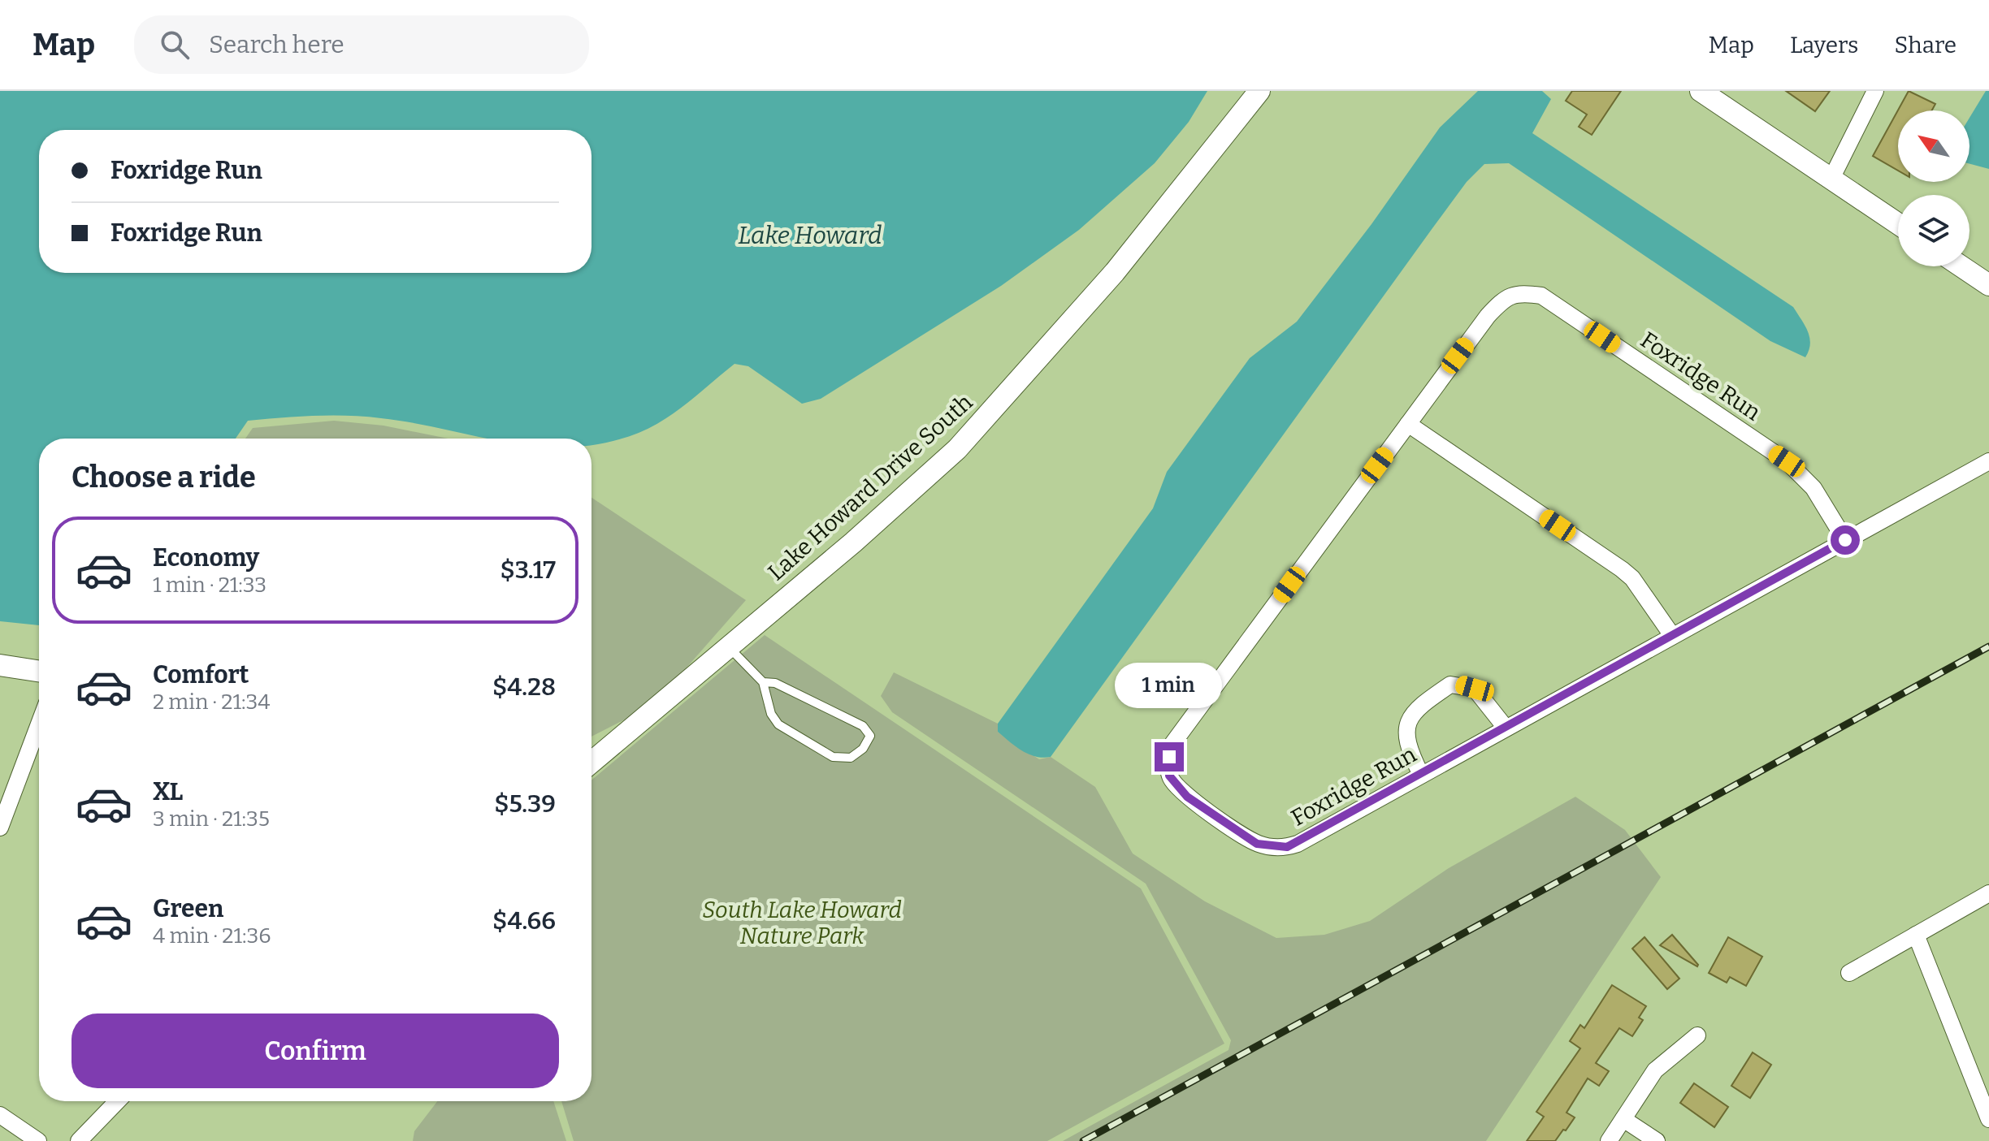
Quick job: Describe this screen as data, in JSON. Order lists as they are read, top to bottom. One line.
{"streets":{"street":["Foxridge Run","Lake Howard Drive South"]},"water":["Lake Howard"],"parks":["South Lake Howard Nature Park"],"north":"top left","page":{"header":"Map","search":"Search here","nav":["Map","Layers","Share"],"banner":["Foxridge Run","Foxridge Run"],"heading":"Choose a ride","list":[{"name":"Economy","note":"1 min · 21:33","value":"$3.17"},{"name":"Comfort","note":"2 min · 21:34","value":"$4.28"},{"name":"XL","note":"3 min · 21:35","value":"$5.39"},{"name":"Green","note":"4 min · 21:36","value":"$4.66"}],"bubble":"1 min","buttons":"Confirm"}}
